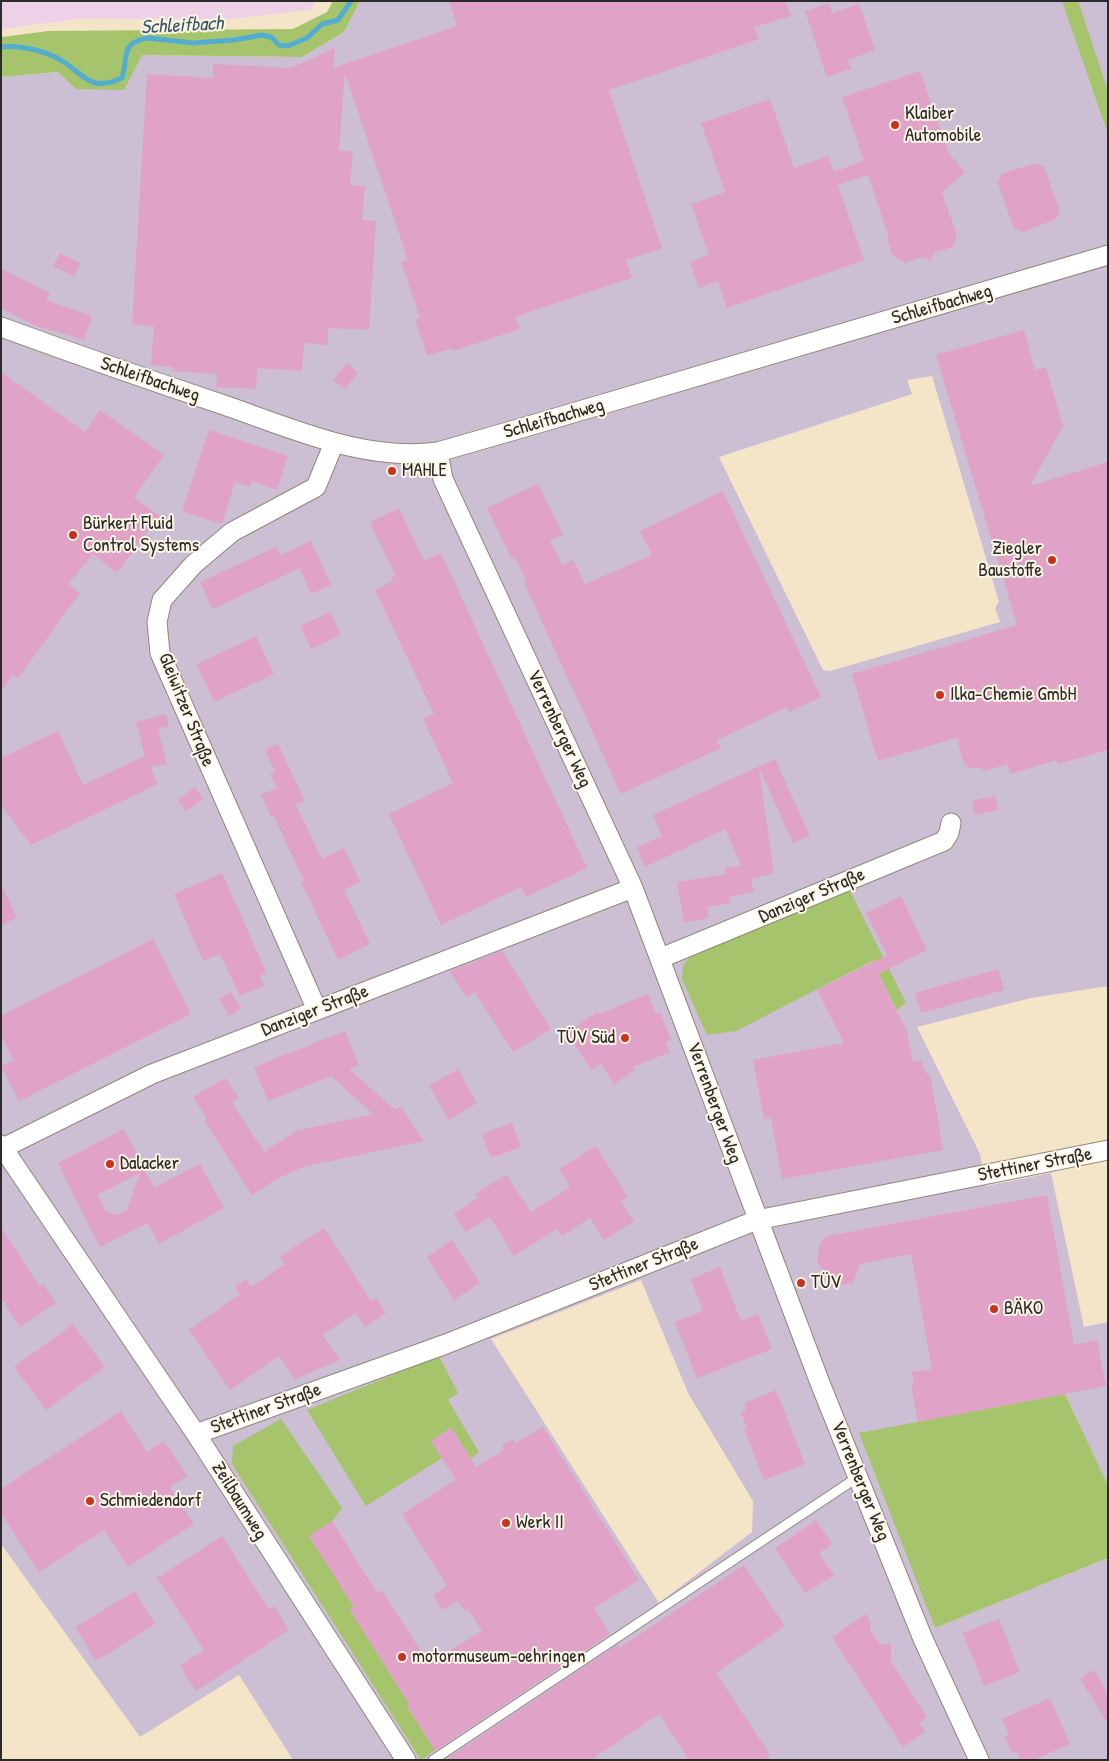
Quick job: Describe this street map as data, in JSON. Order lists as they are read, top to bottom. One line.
{"streets":{"street":["Schleifbachweg","Gleiwitzer Straße","Verrenberger Weg","Danziger Straße","Stettiner Straße","Zeilbaumweg"]},"crossings":[["Schleifbachweg","Gleiwitzer Straße"],["Schleifbachweg","Verrenberger Weg"],["Gleiwitzer Straße","Danziger Straße"],["Verrenberger Weg","Danziger Straße"],["Verrenberger Weg","Stettiner Straße"],["Danziger Straße","Zeilbaumweg"],["Stettiner Straße","Zeilbaumweg"]],"water":["Schleifbach"],"places":["Klaiber Automobile","MAHLE","Bürkert Fluid Control Systems","Ziegler Baustoffe","Ilka-Chemie GmbH","TÜV Süd","Dalacker","TÜV","BÄKO","Schmiedendorf","Werk II","motormuseum-oehringen"]}
